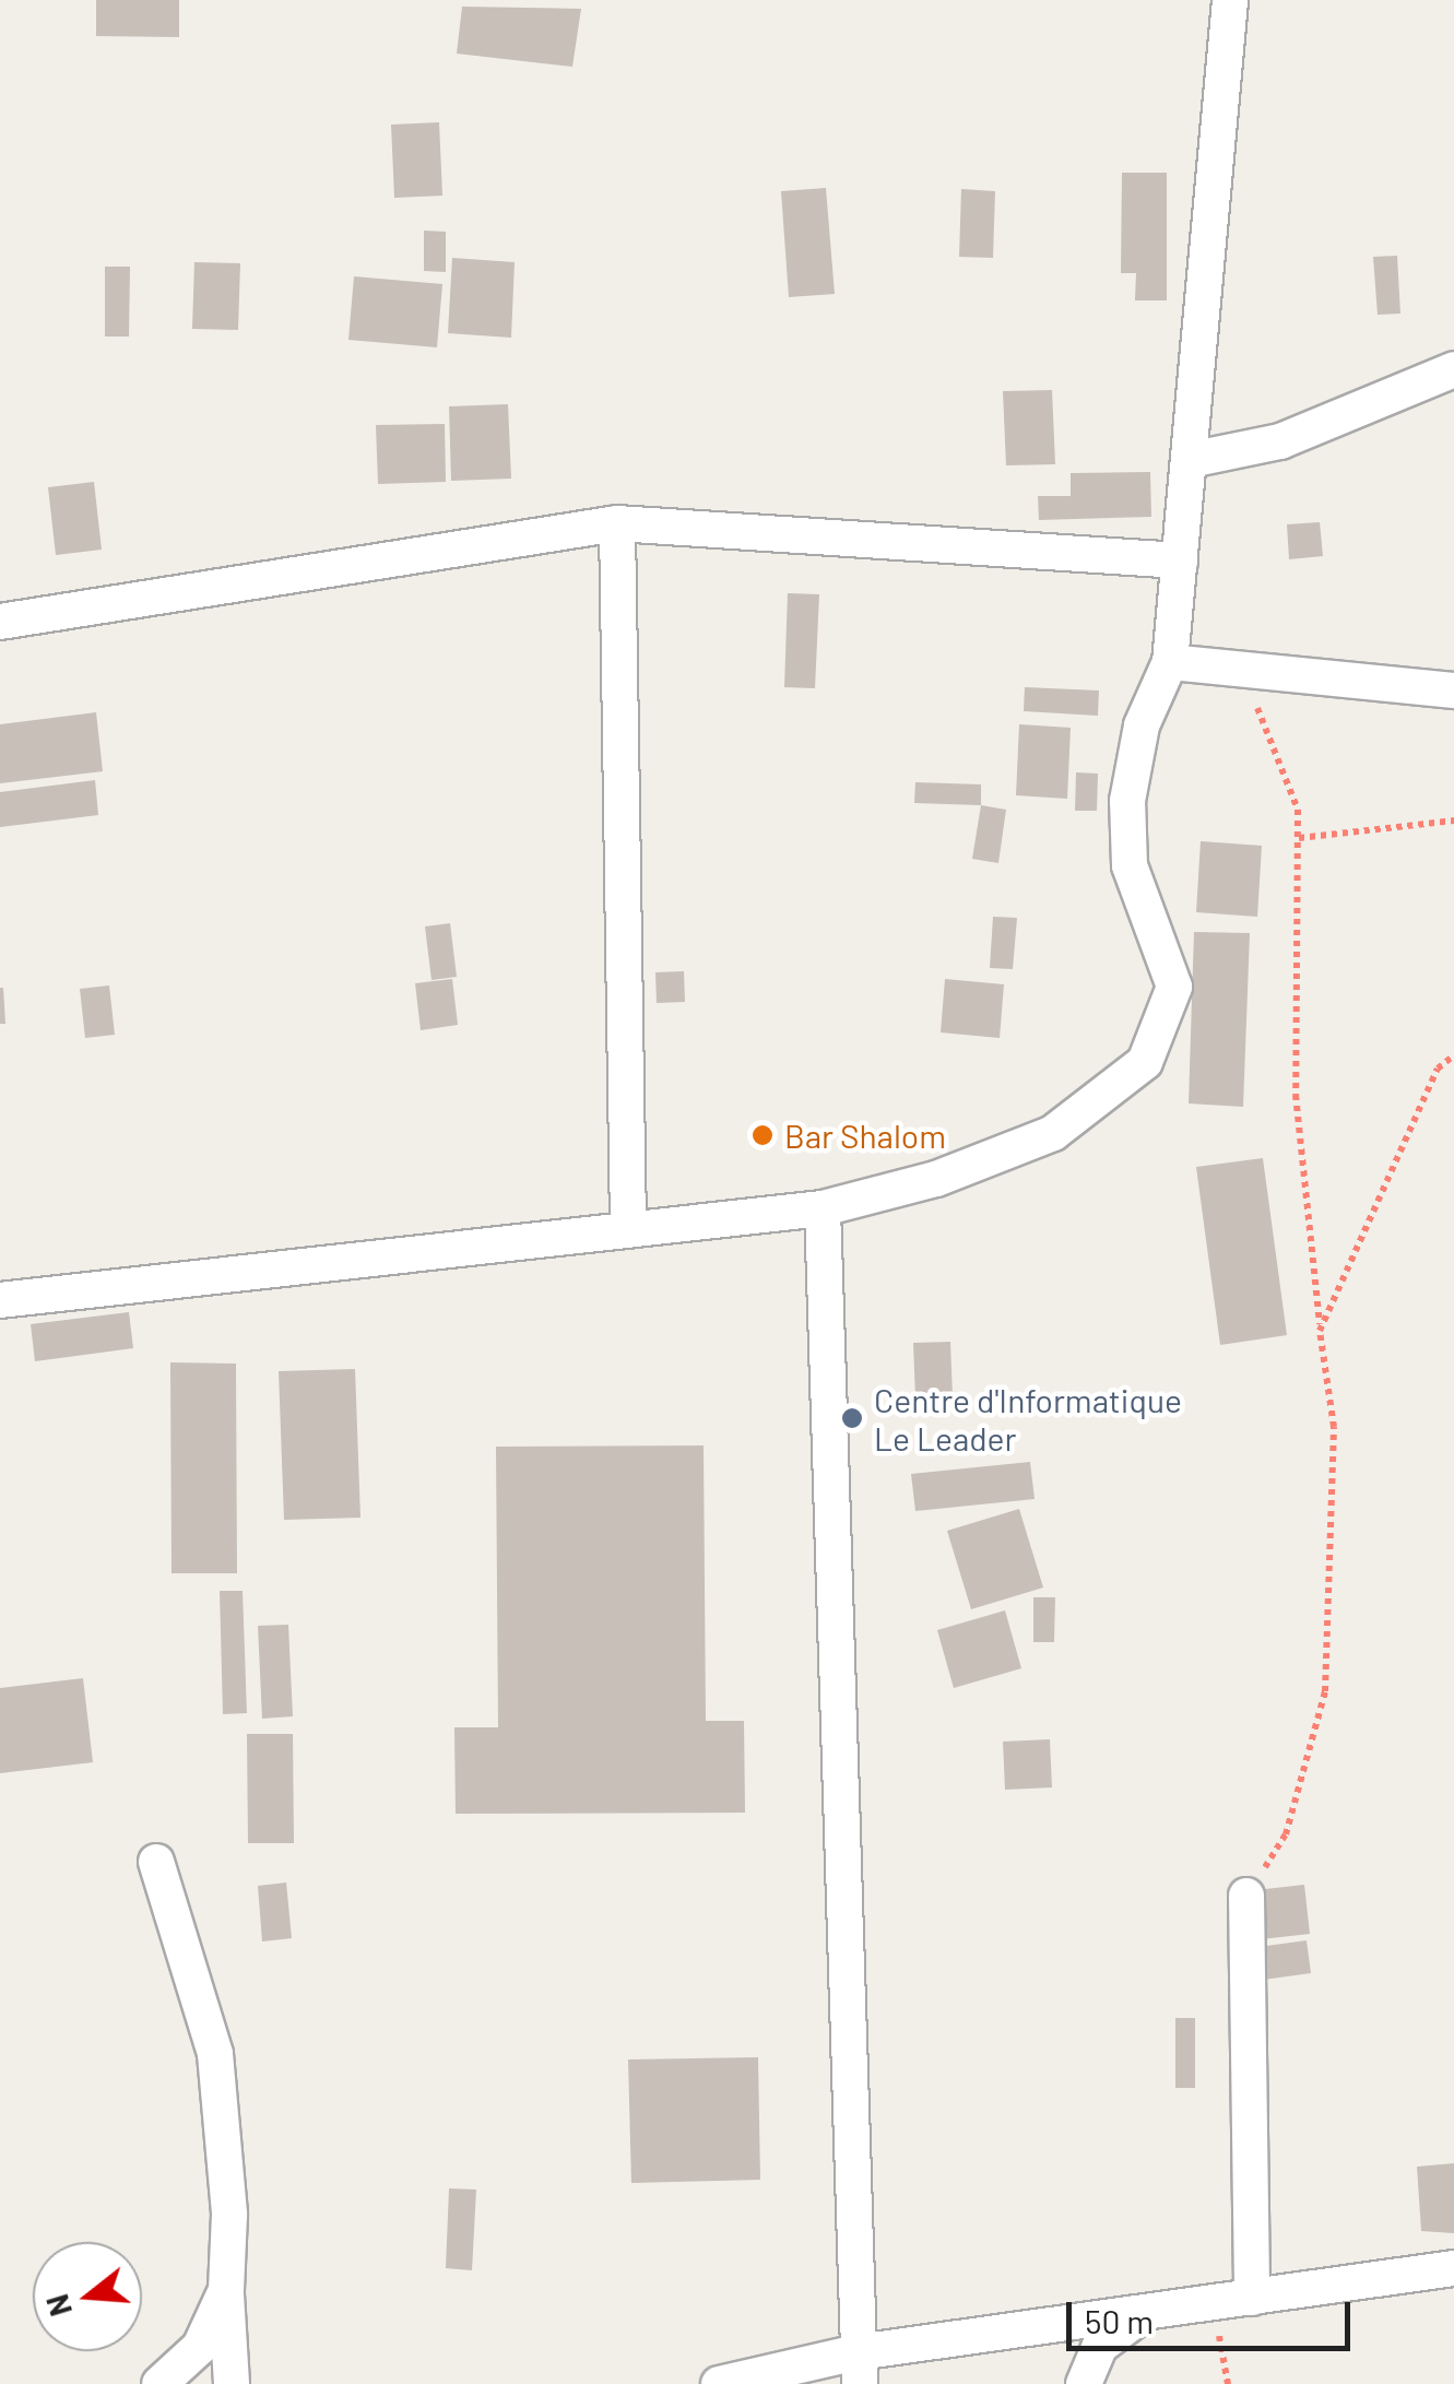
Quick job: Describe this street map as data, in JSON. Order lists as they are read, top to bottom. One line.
{"places":["Bar Shalom","Centre d'Informatique Le Leader"],"scale_bar":"50 m","north":"left"}
